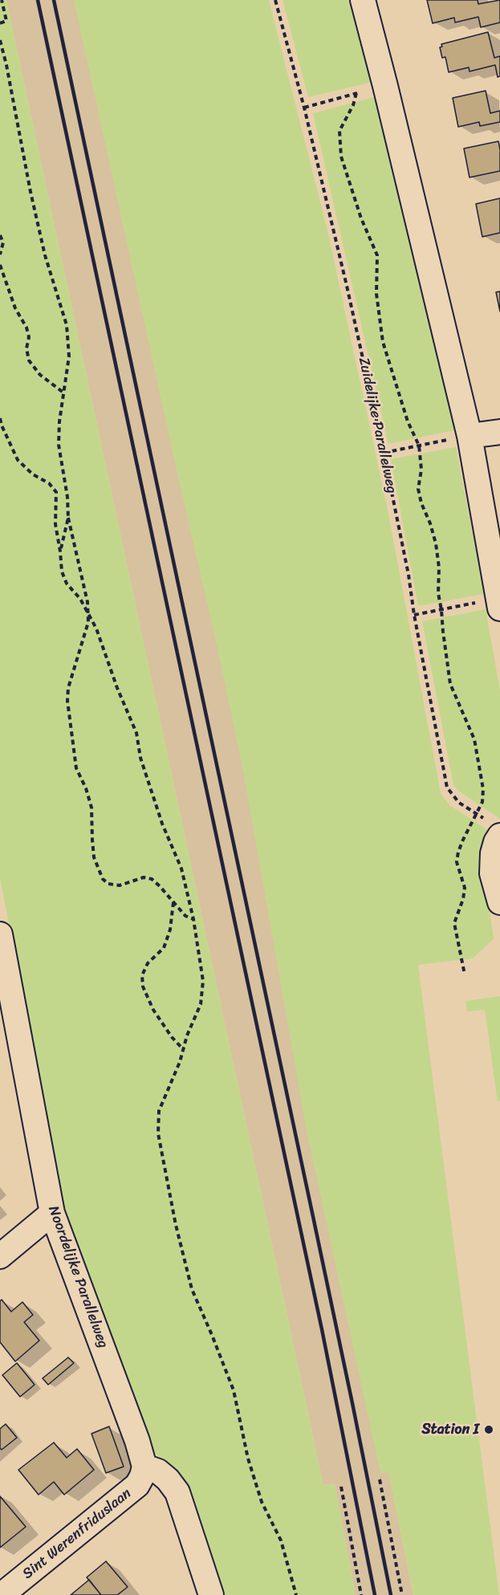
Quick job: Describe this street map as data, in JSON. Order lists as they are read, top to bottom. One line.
{"streets":{"street":["Noordelijke Parallelweg","Sint Werenfriduslaan"],"path":["Zuidelijke Parallelweg"]},"crossings":[["Noordelijke Parallelweg","Sint Werenfriduslaan"]],"places":["Station I"]}
